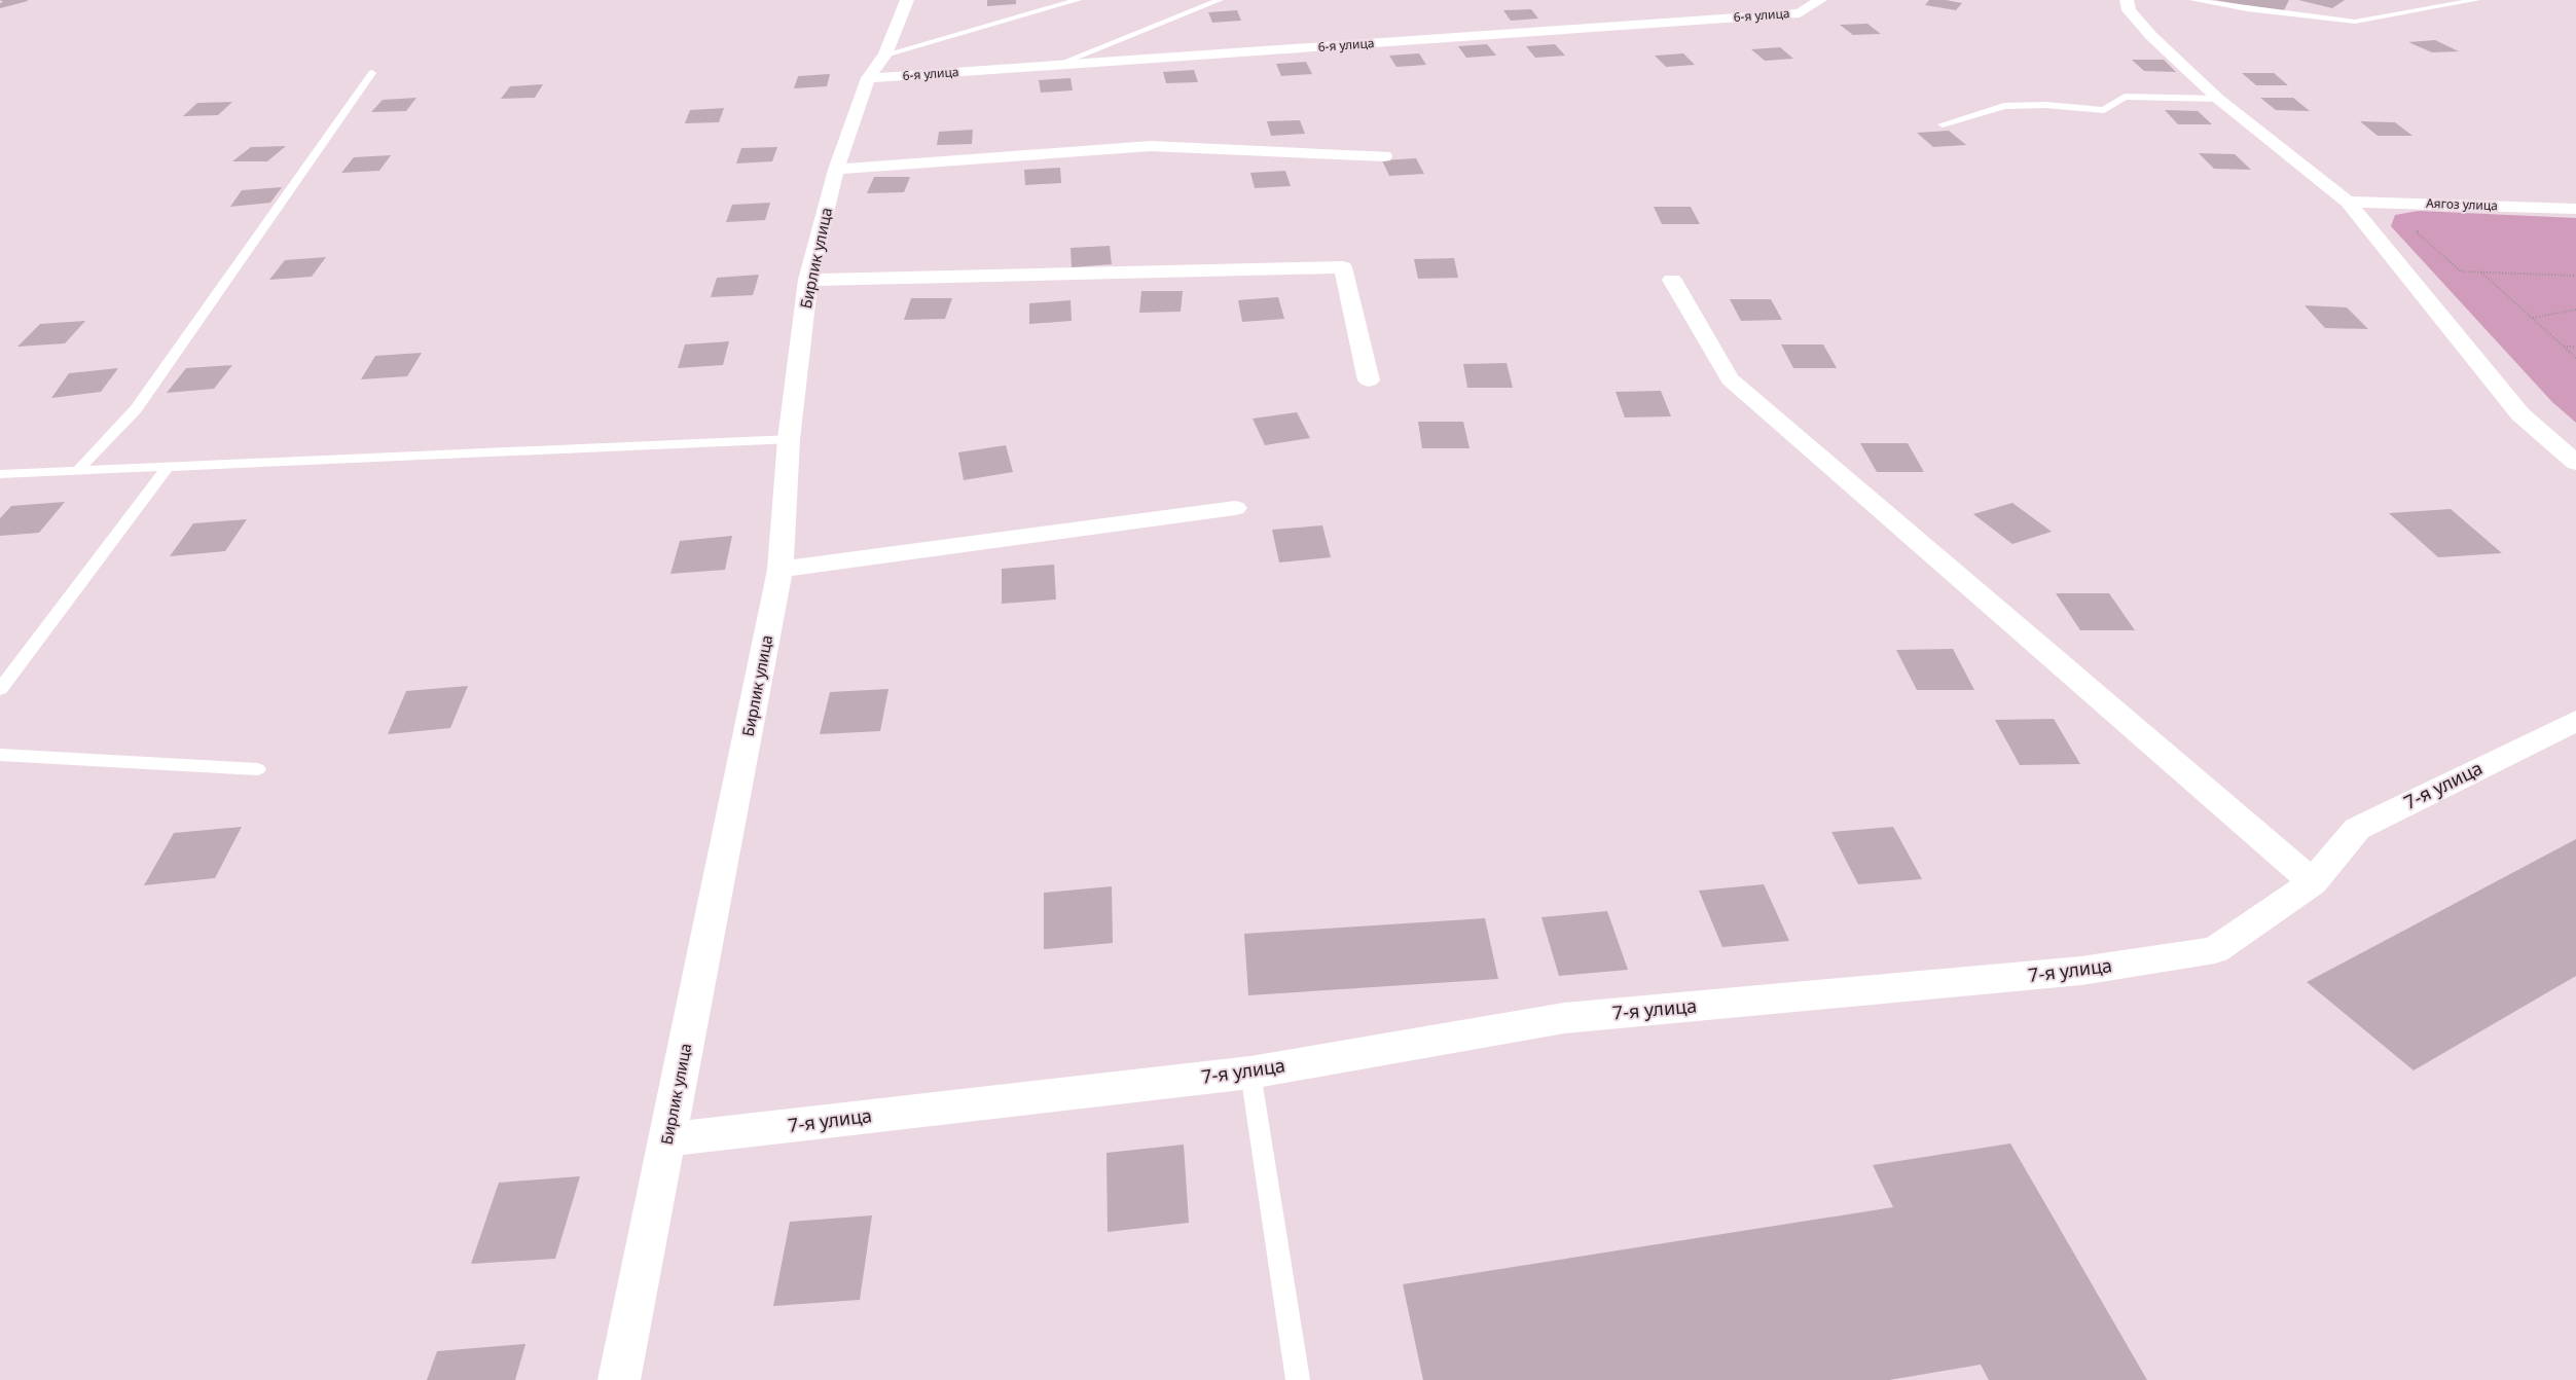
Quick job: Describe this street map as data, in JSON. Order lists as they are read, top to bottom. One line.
{"streets":{"street":["6-я улица","Аягоз улица","Бирлик улица","7-я улица"]},"crossings":[["6-я улица","Бирлик улица"],["Бирлик улица","7-я улица"]]}
